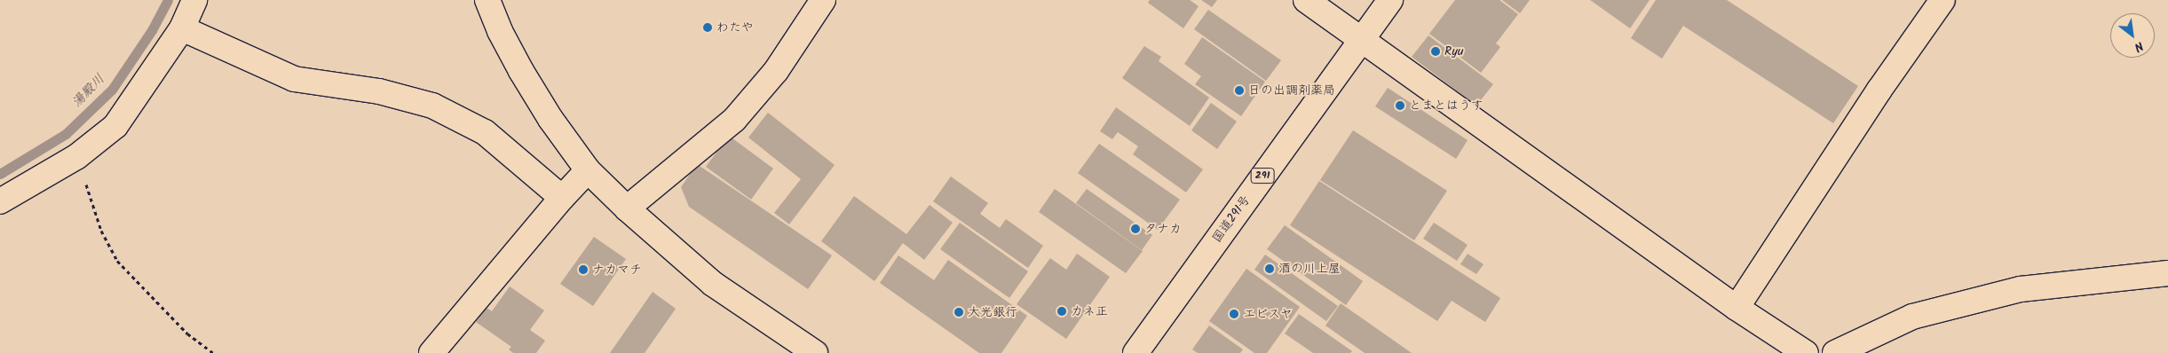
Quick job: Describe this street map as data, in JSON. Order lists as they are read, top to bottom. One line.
{"streets":{"main road":["291","国道291号"]},"water":["湯殿川"],"places":["わたや","Ryu","日の出調剤薬局","とまとはうす","タナカ","酒の川上屋","ナカマチ","カネ正","大光銀行","エビスヤ"],"north":"bottom right"}
